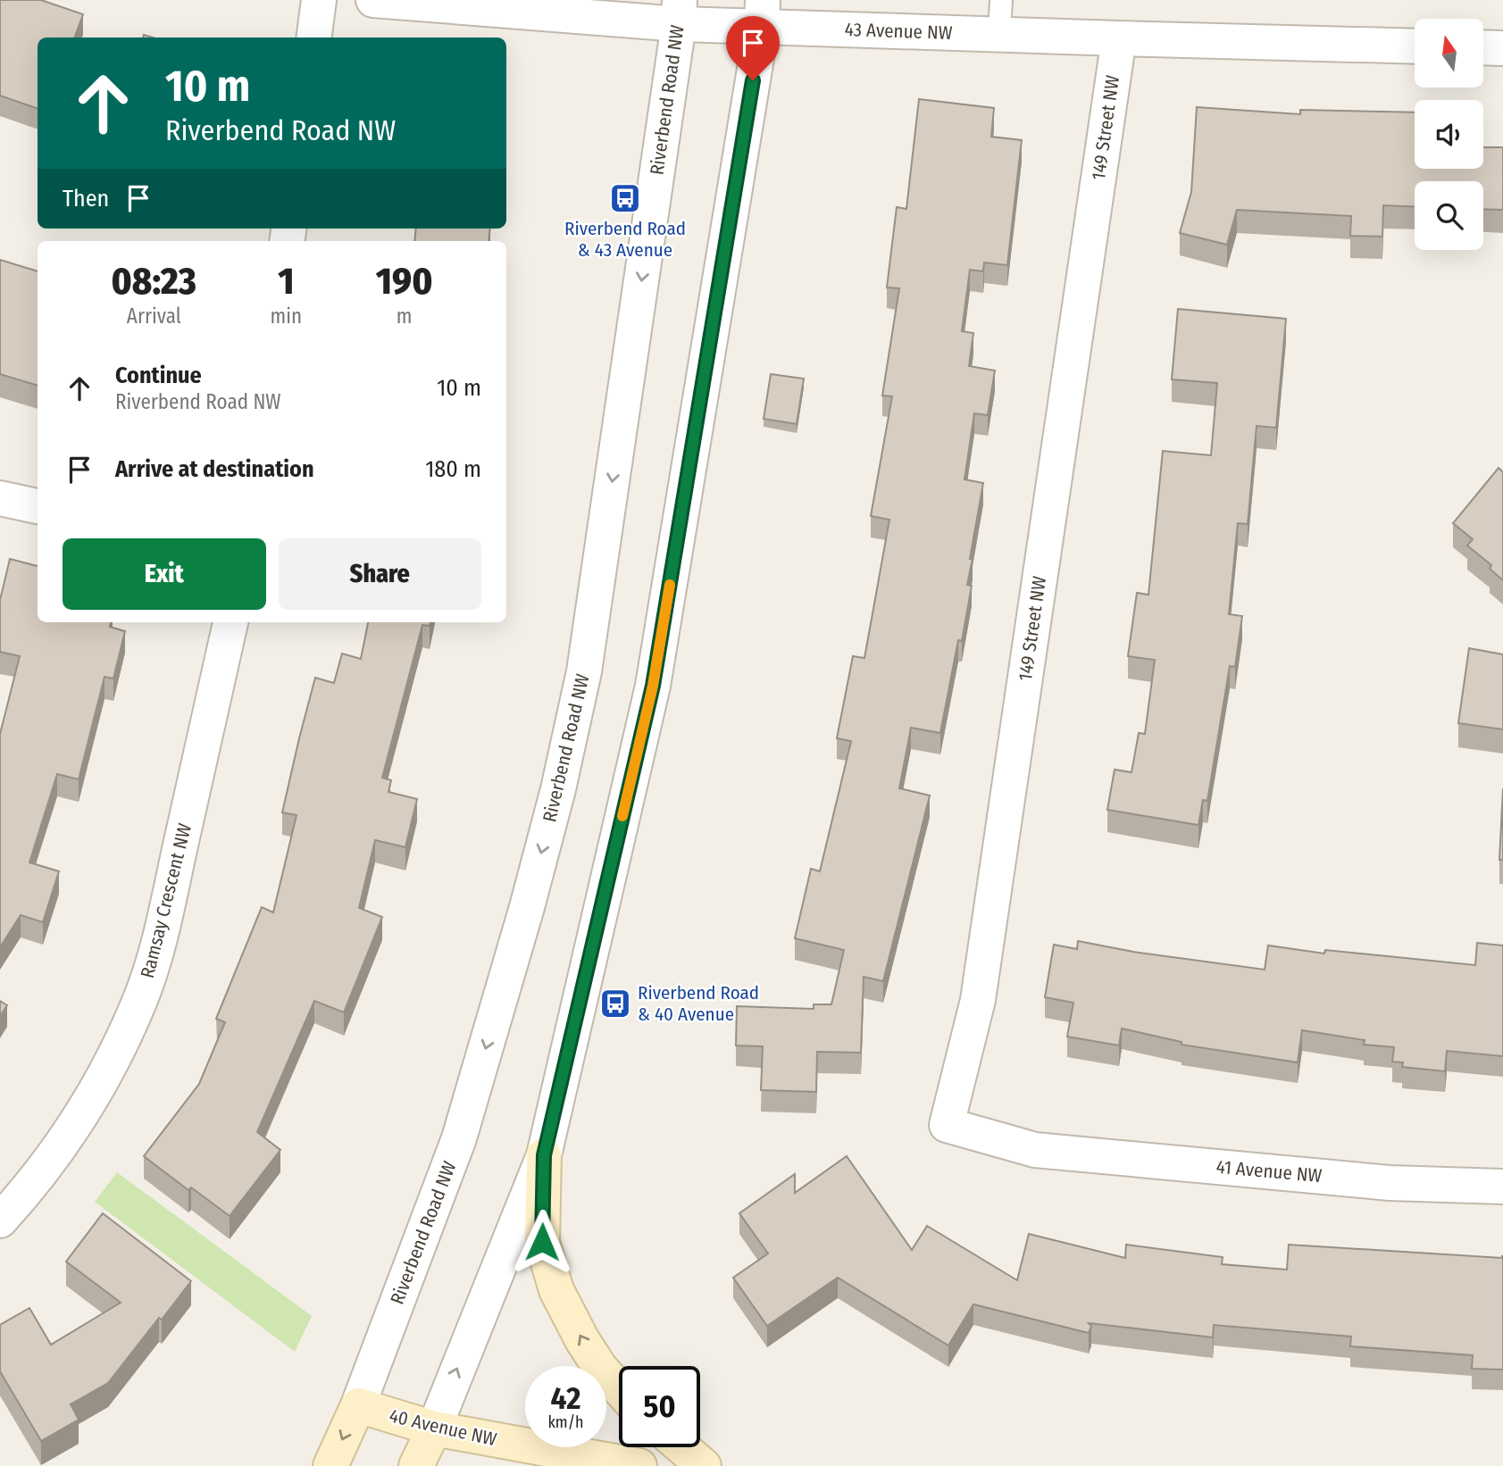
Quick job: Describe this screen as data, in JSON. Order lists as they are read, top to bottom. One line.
{"streets":{"main road":["Riverbend Road NW","40 Avenue NW"],"street":["43 Avenue NW","149 Street NW","Ramsay Crescent NW","41 Avenue NW"]},"crossings":[["43 Avenue NW","Riverbend Road NW"],["43 Avenue NW","149 Street NW"],["Riverbend Road NW","40 Avenue NW"],["149 Street NW","41 Avenue NW"]],"places":{"bus stop":["Riverbend Road & 43 Avenue","Riverbend Road & 40 Avenue"]},"north":"top","page":{"turn":["10 m","Riverbend Road NW"],"then":"Then","eta":["08:23","Arrival","1","min","190","m"],"list":[{"name":"Continue","note":"Riverbend Road NW","value":"10 m"},{"name":"Arrive at destination","value":"180 m"}],"buttons":["Exit","Share"],"speed":"42 km/h","limit":"50"}}
